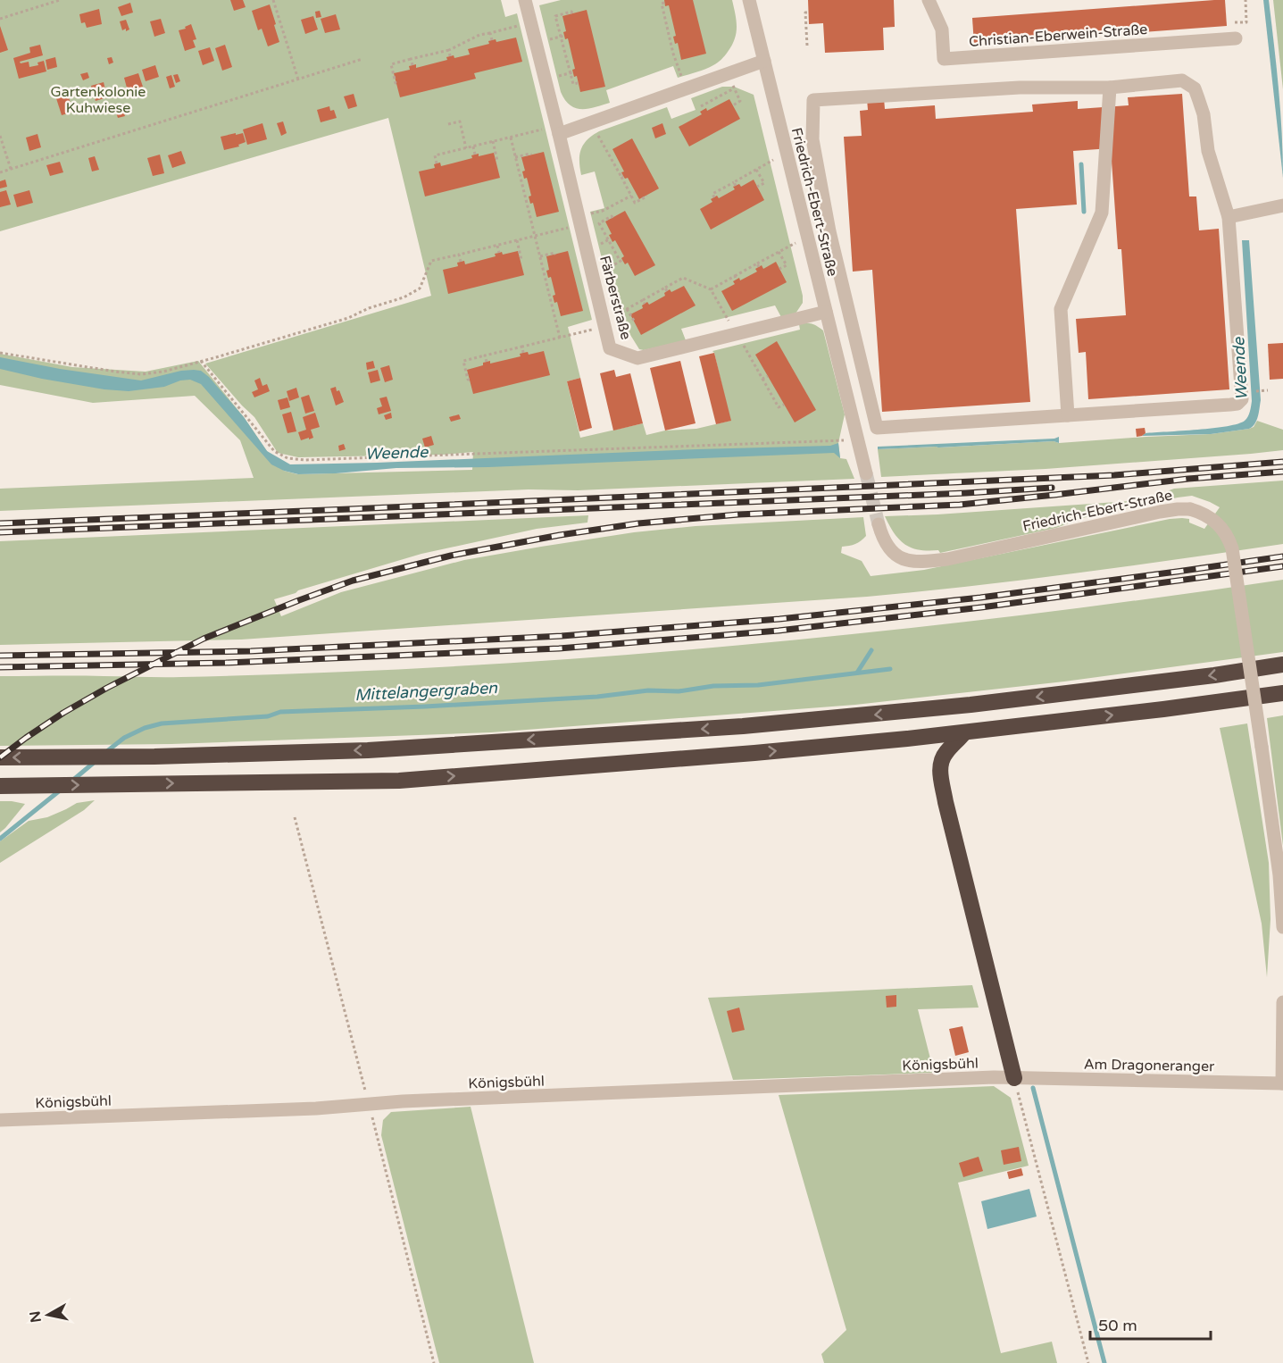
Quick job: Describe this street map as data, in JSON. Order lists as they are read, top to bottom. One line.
{"streets":{"street":["Christian-Eberwein-Straße","Friedrich-Ebert-Straße","Färberstraße","Königsbühl","Am Dragoneranger"]},"crossings":[["Friedrich-Ebert-Straße","Färberstraße"],["Königsbühl","Am Dragoneranger"]],"water":["Weende","Mittelangergraben"],"parks":["Gartenkolonie Kuhwiese"],"scale_bar":"50 m","north":"left"}
